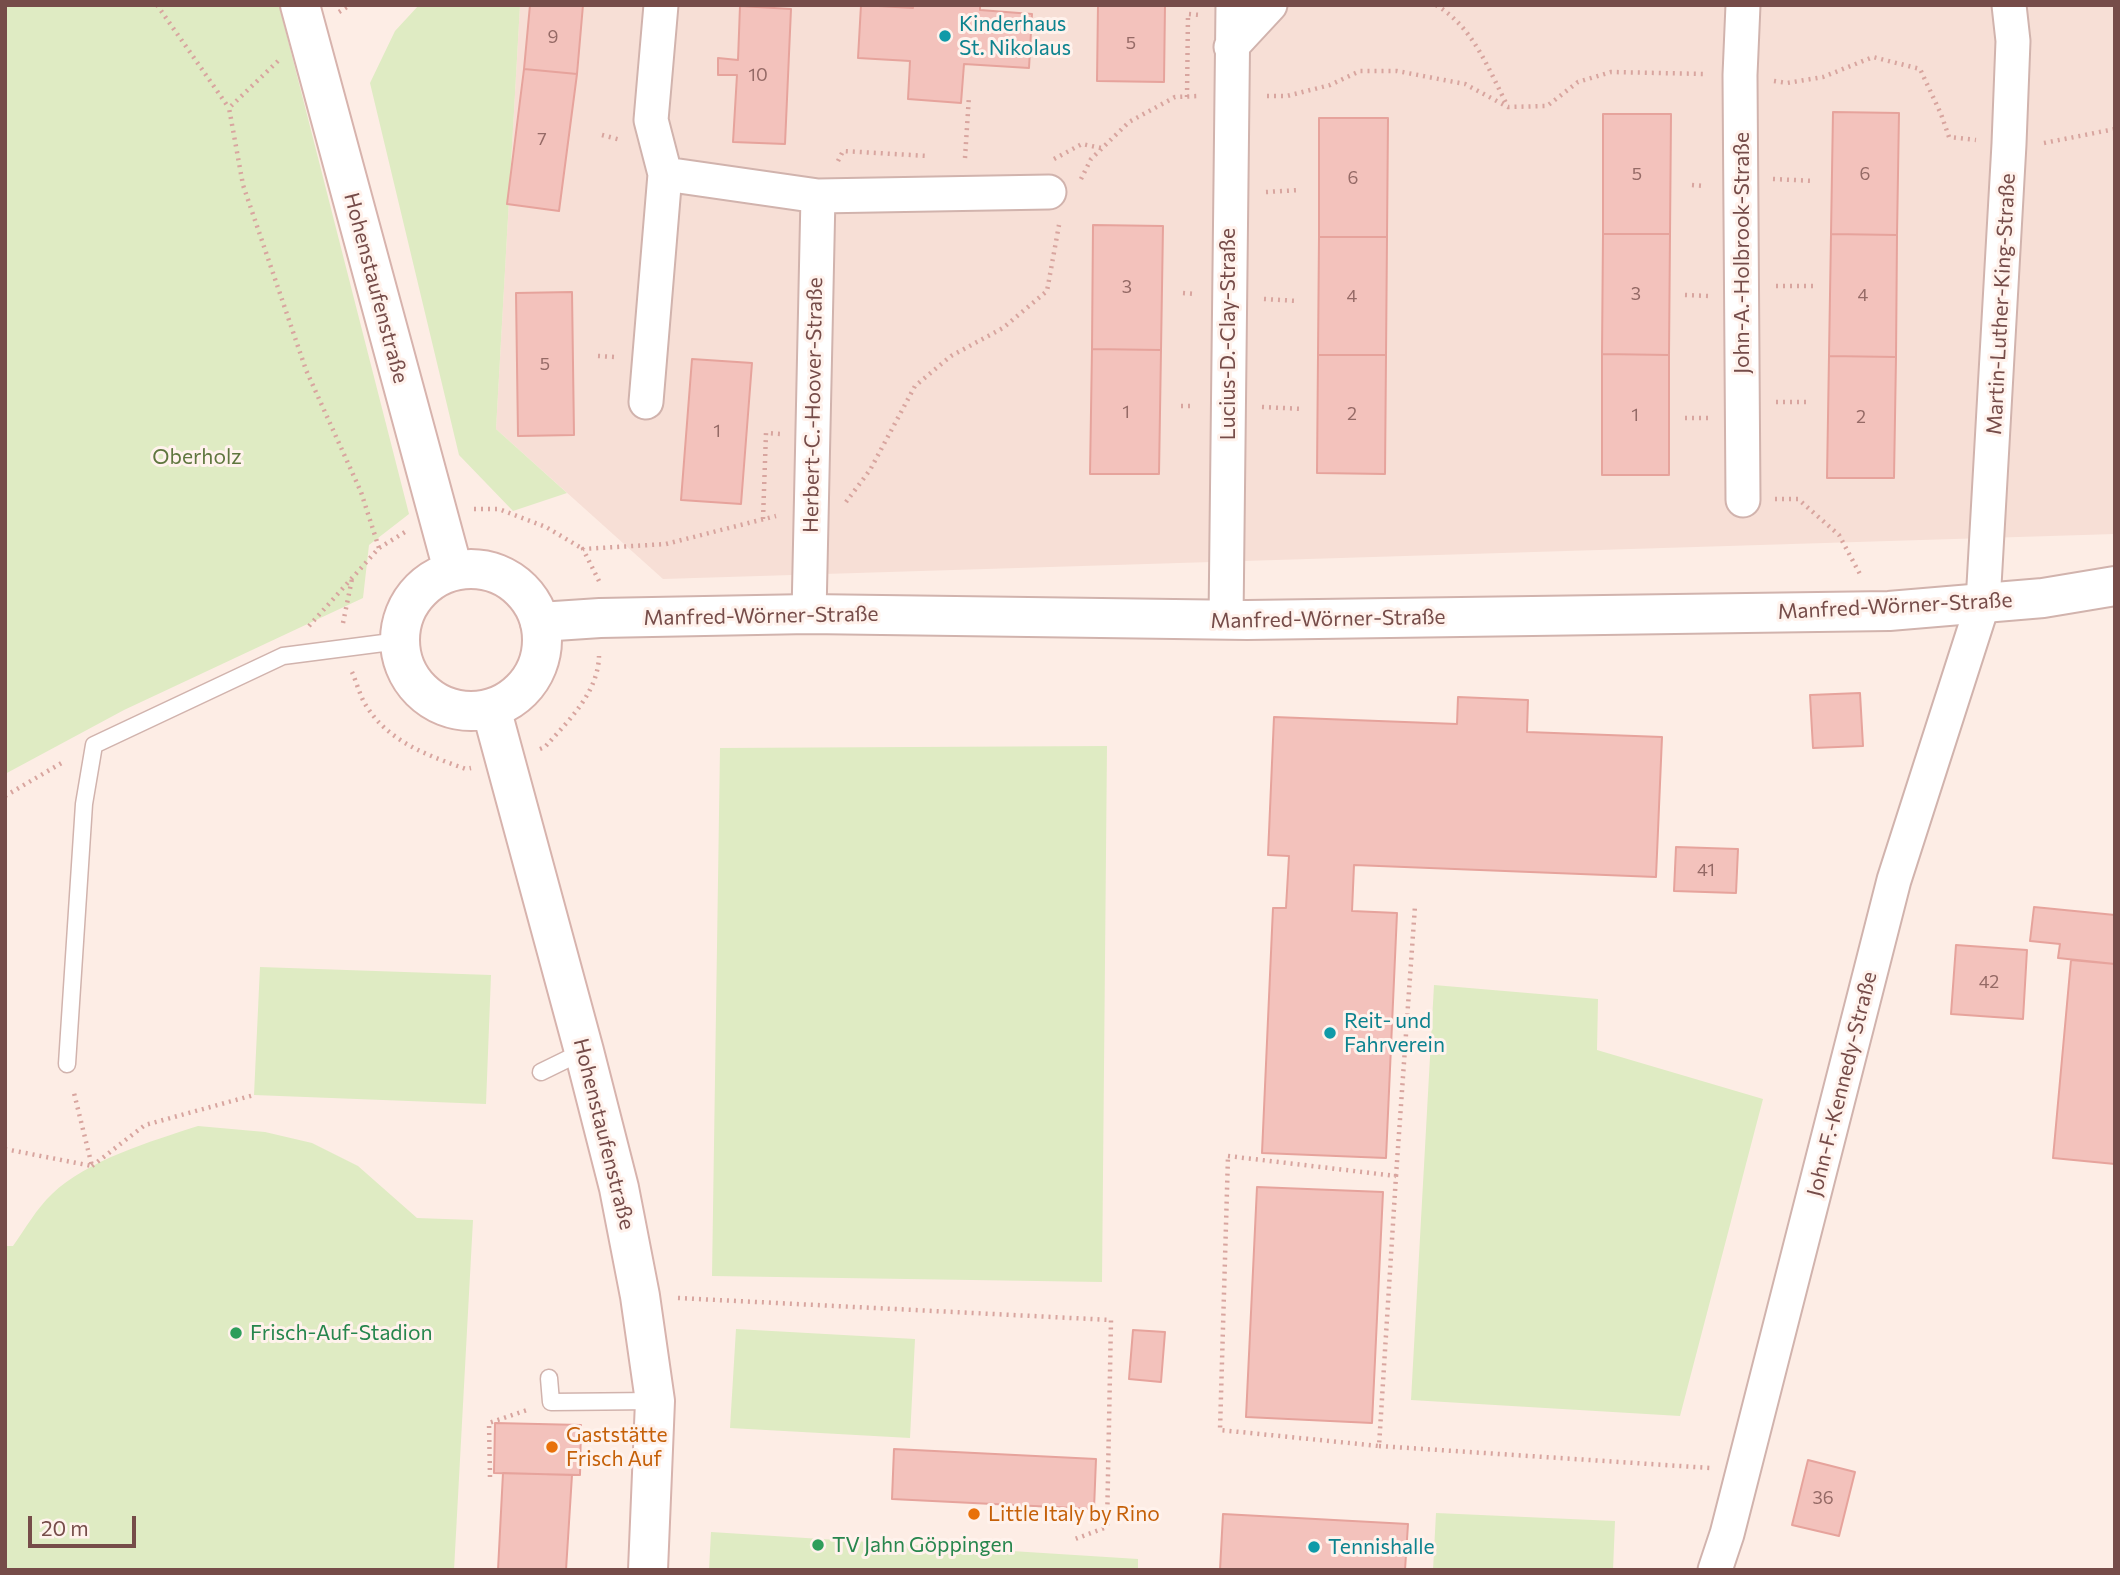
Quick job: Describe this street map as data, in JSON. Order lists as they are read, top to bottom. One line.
{"streets":{"main road":["Hohenstaufenstraße","Manfred-Wörner-Straße"],"street":["John-A.-Holbrook-Straße","Martin-Luther-King-Straße","Lucius-D.-Clay-Straße","Herbert-C.-Hoover-Straße","John-F.-Kennedy-Straße"]},"crossings":[["Hohenstaufenstraße","Manfred-Wörner-Straße"],["Martin-Luther-King-Straße","Manfred-Wörner-Straße"],["Martin-Luther-King-Straße","John-F.-Kennedy-Straße"],["Lucius-D.-Clay-Straße","Manfred-Wörner-Straße"],["Herbert-C.-Hoover-Straße","Manfred-Wörner-Straße"],["Manfred-Wörner-Straße","John-F.-Kennedy-Straße"]],"parks":["Oberholz"],"places":["Kinderhaus St. Nikolaus","Reit- und Fahrverein","Frisch-Auf-Stadion","Gaststätte Frisch Auf","Little Italy by Rino","TV Jahn Göppingen","Tennishalle"],"house_numbers":["9","5","10","7","5","6","6","3","3","4","4","5","1","2","1","2","1","41","42","36"],"scale_bar":"20 m"}
